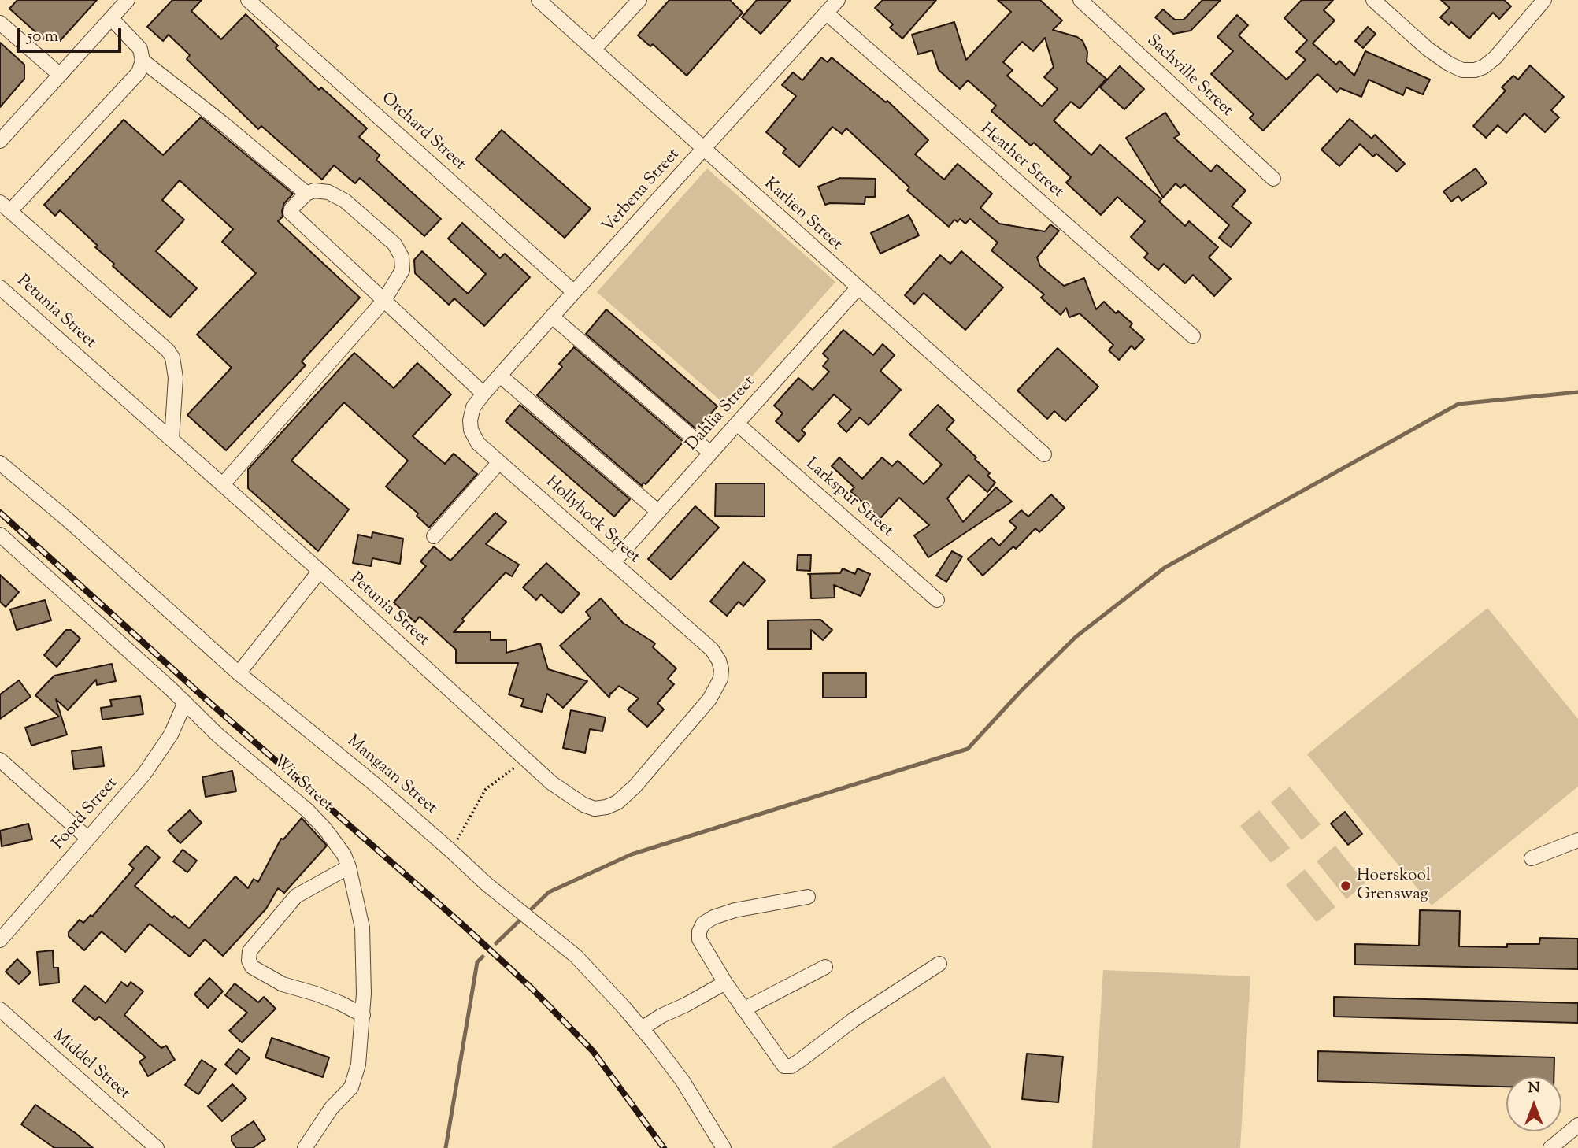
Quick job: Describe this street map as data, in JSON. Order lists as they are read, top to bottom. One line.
{"streets":{"street":["Sachville Street","Orchard Street","Heather Street","Verbena Street","Karlien Street","Petunia Street","Dahlia Street","Larkspur Street","Hollyhock Street","Mangaan Street","Wit Street","Foord Street","Middel Street"]},"crossings":[["Orchard Street","Verbena Street"],["Heather Street","Verbena Street"],["Verbena Street","Karlien Street"],["Verbena Street","Hollyhock Street"],["Karlien Street","Dahlia Street"],["Petunia Street","Hollyhock Street"],["Dahlia Street","Larkspur Street"],["Dahlia Street","Hollyhock Street"],["Wit Street","Foord Street"]],"places":["Hoerskool Grenswag"],"scale_bar":"50 m","north":"top"}
